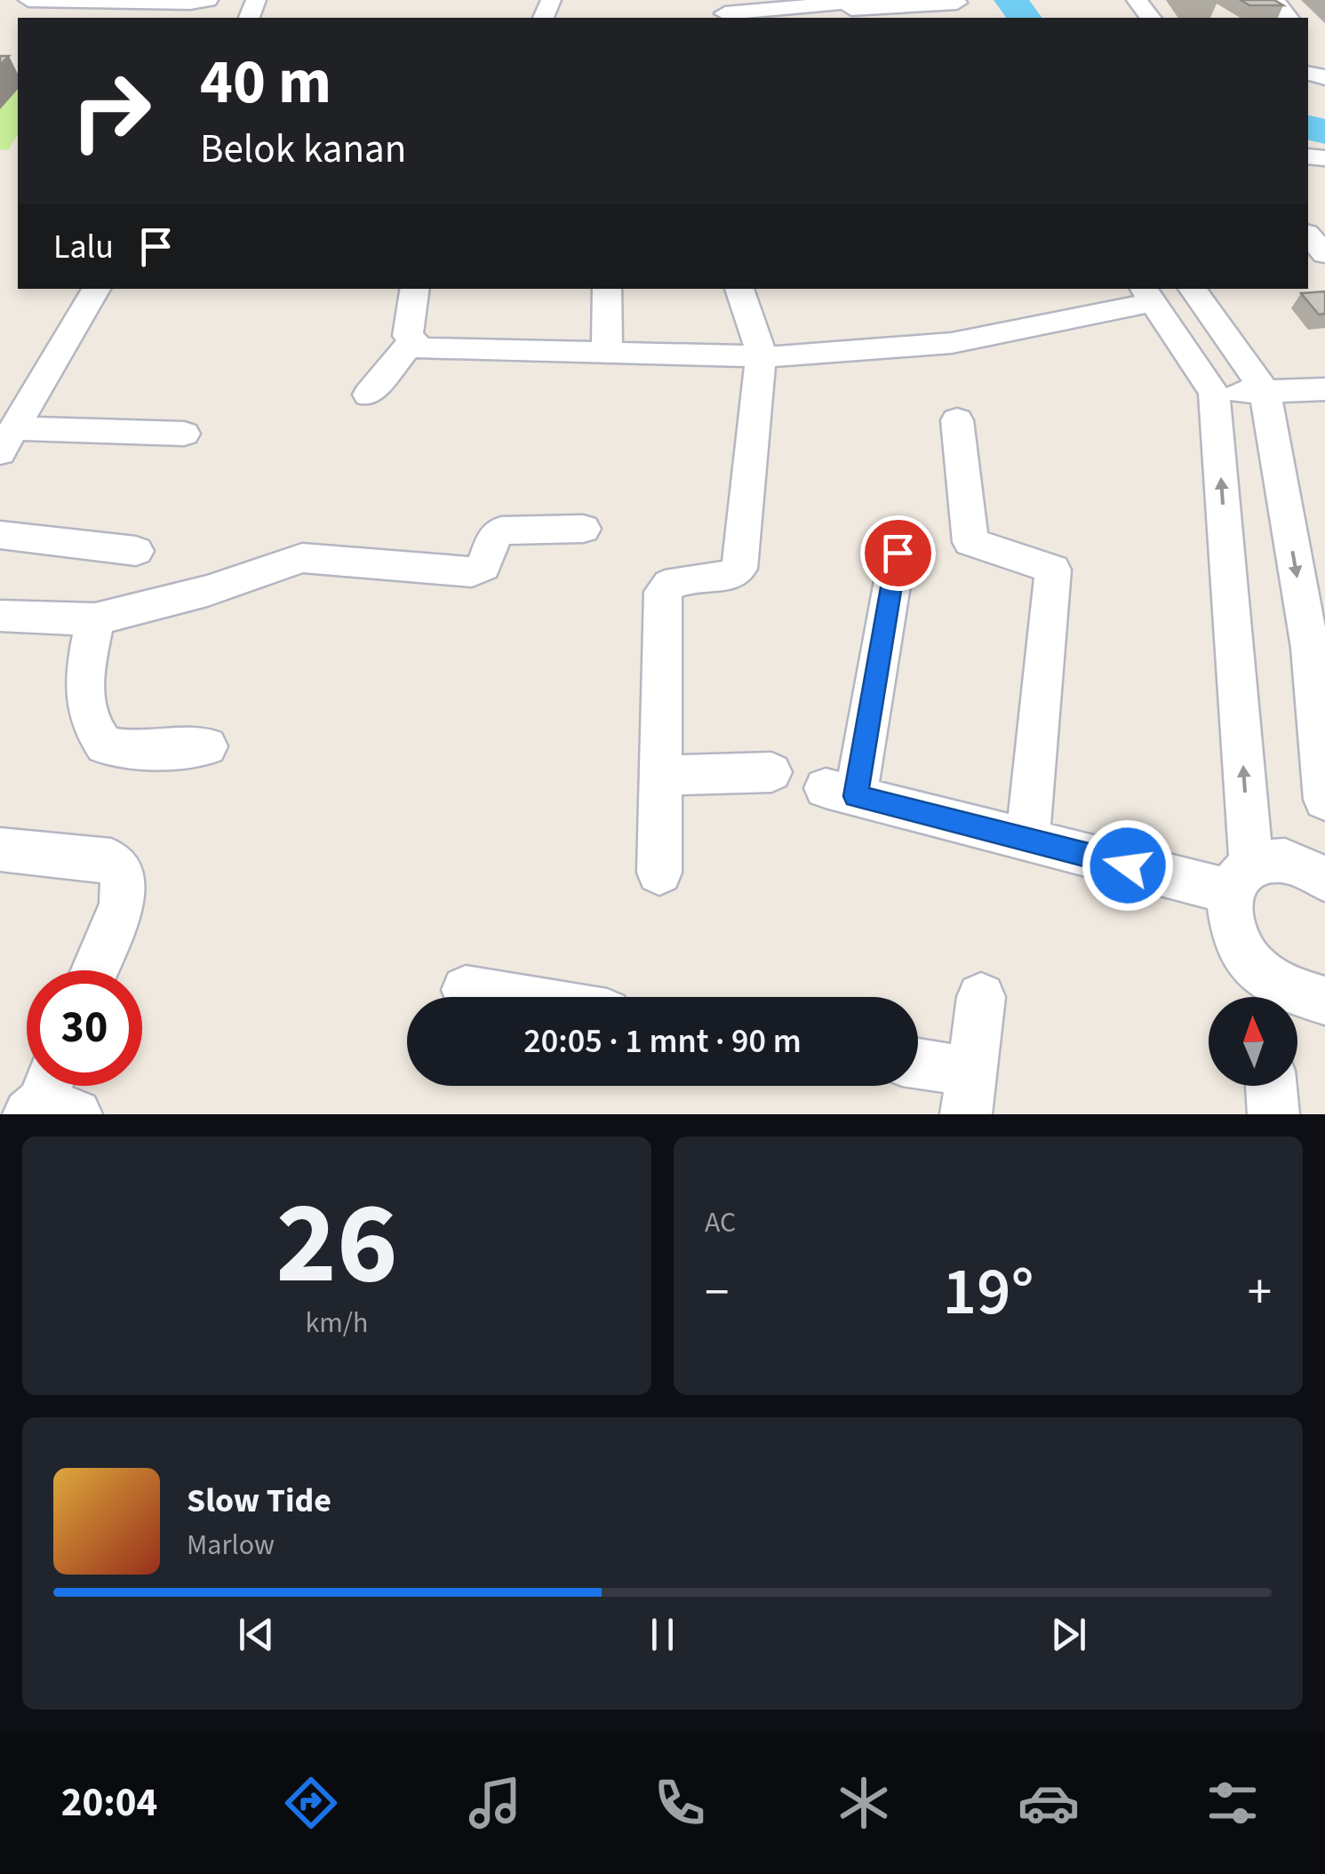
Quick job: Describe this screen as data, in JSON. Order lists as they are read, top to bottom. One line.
{"north":"top","page":{"turn":["40 m","Belok kanan"],"then":"Lalu","limit":"30","trip":"20:05 · 1 mnt · 90 m","tile":[["26","km/h"],"AC"],"heat":["−","19°","+"],"song":["Slow Tide","Marlow"],"tabs":"20:04"}}
